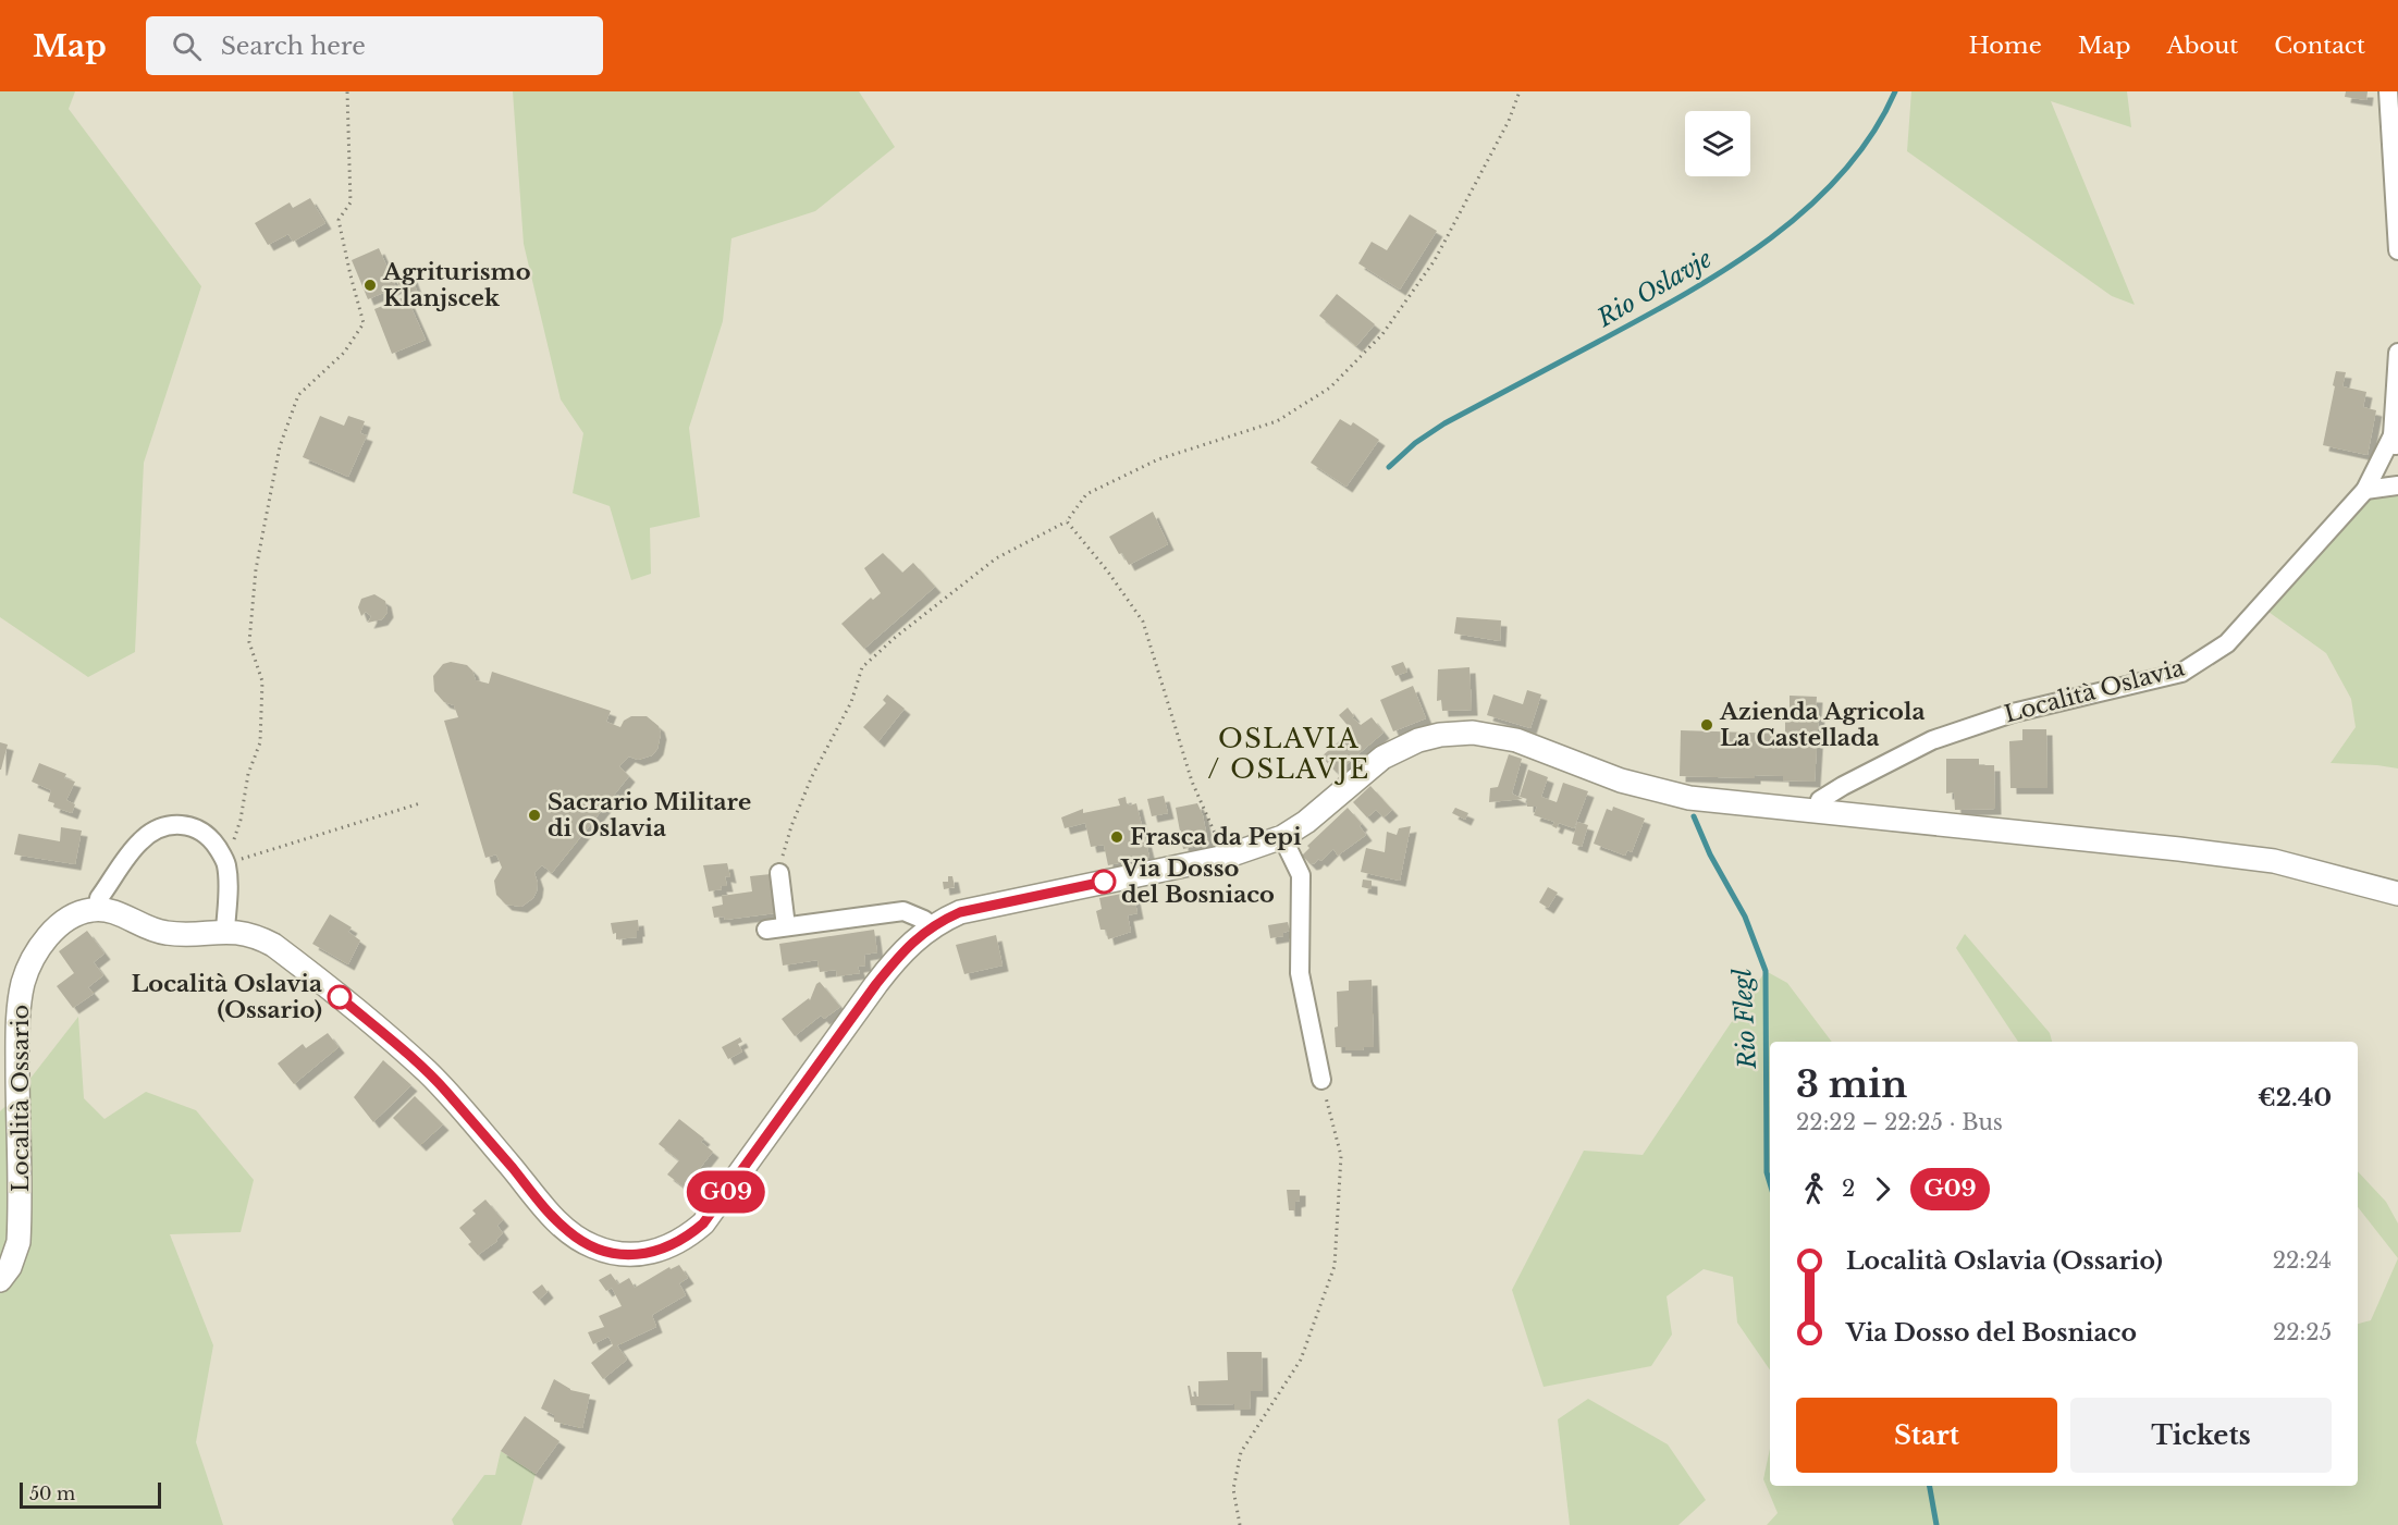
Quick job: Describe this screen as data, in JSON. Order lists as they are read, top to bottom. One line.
{"streets":{"street":["Località Oslavia","Località Ossario"]},"districts":["OSLAVIA / OSLAVJE"],"water":["Rio Oslavje","Rio Flegl"],"places":["Agriturismo Klanjscek","Azienda Agricola La Castellada","Sacrario Militare di Oslavia","Frasca da Pepi","Via Dosso del Bosniaco","Località Oslavia (Ossario)"],"lines":["bus line G09"],"scale_bar":"50 m","page":{"header":"Map","search":"Search here","nav":["Home","Map","About","Contact"],"on_map":"G09","heading":["3 min","22:22 – 22:25 · Bus","€2.40"],"legs":["2","G09"],"list":[{"name":"Località Oslavia (Ossario)","value":"22:24"},{"name":"Via Dosso del Bosniaco","value":"22:25"}],"buttons":["Start","Tickets"],"scale":"50 m"}}
